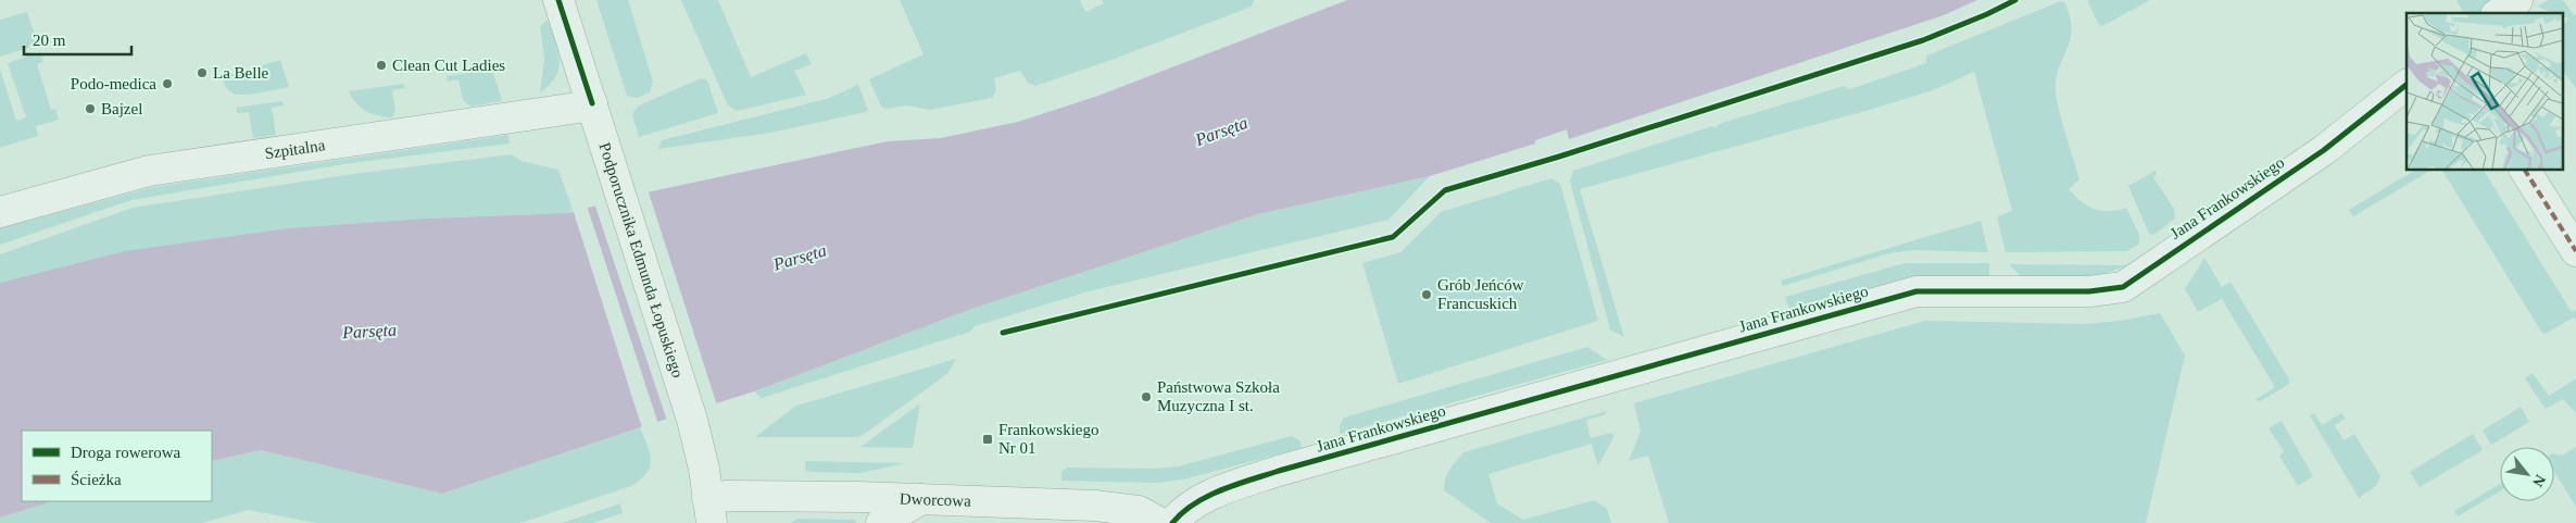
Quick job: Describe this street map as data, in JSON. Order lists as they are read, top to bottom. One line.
{"streets":{"street":["Szpitalna","Jana Frankowskiego","Podporucznika Edmunda Łopuskiego","Dworcowa"]},"crossings":[["Szpitalna","Podporucznika Edmunda Łopuskiego"],["Podporucznika Edmunda Łopuskiego","Dworcowa"]],"water":["Parsęta"],"places":{"other":["Clean Cut Ladies","La Belle","Podo-medica","Bajzel","Grób Jeńców Francuskich","Państwowa Szkoła Muzyczna I st."],"transit":["Frankowskiego Nr 01"]},"legend":["Droga rowerowa","Ścieżka"],"scale_bar":"20 m","north":"bottom right"}
